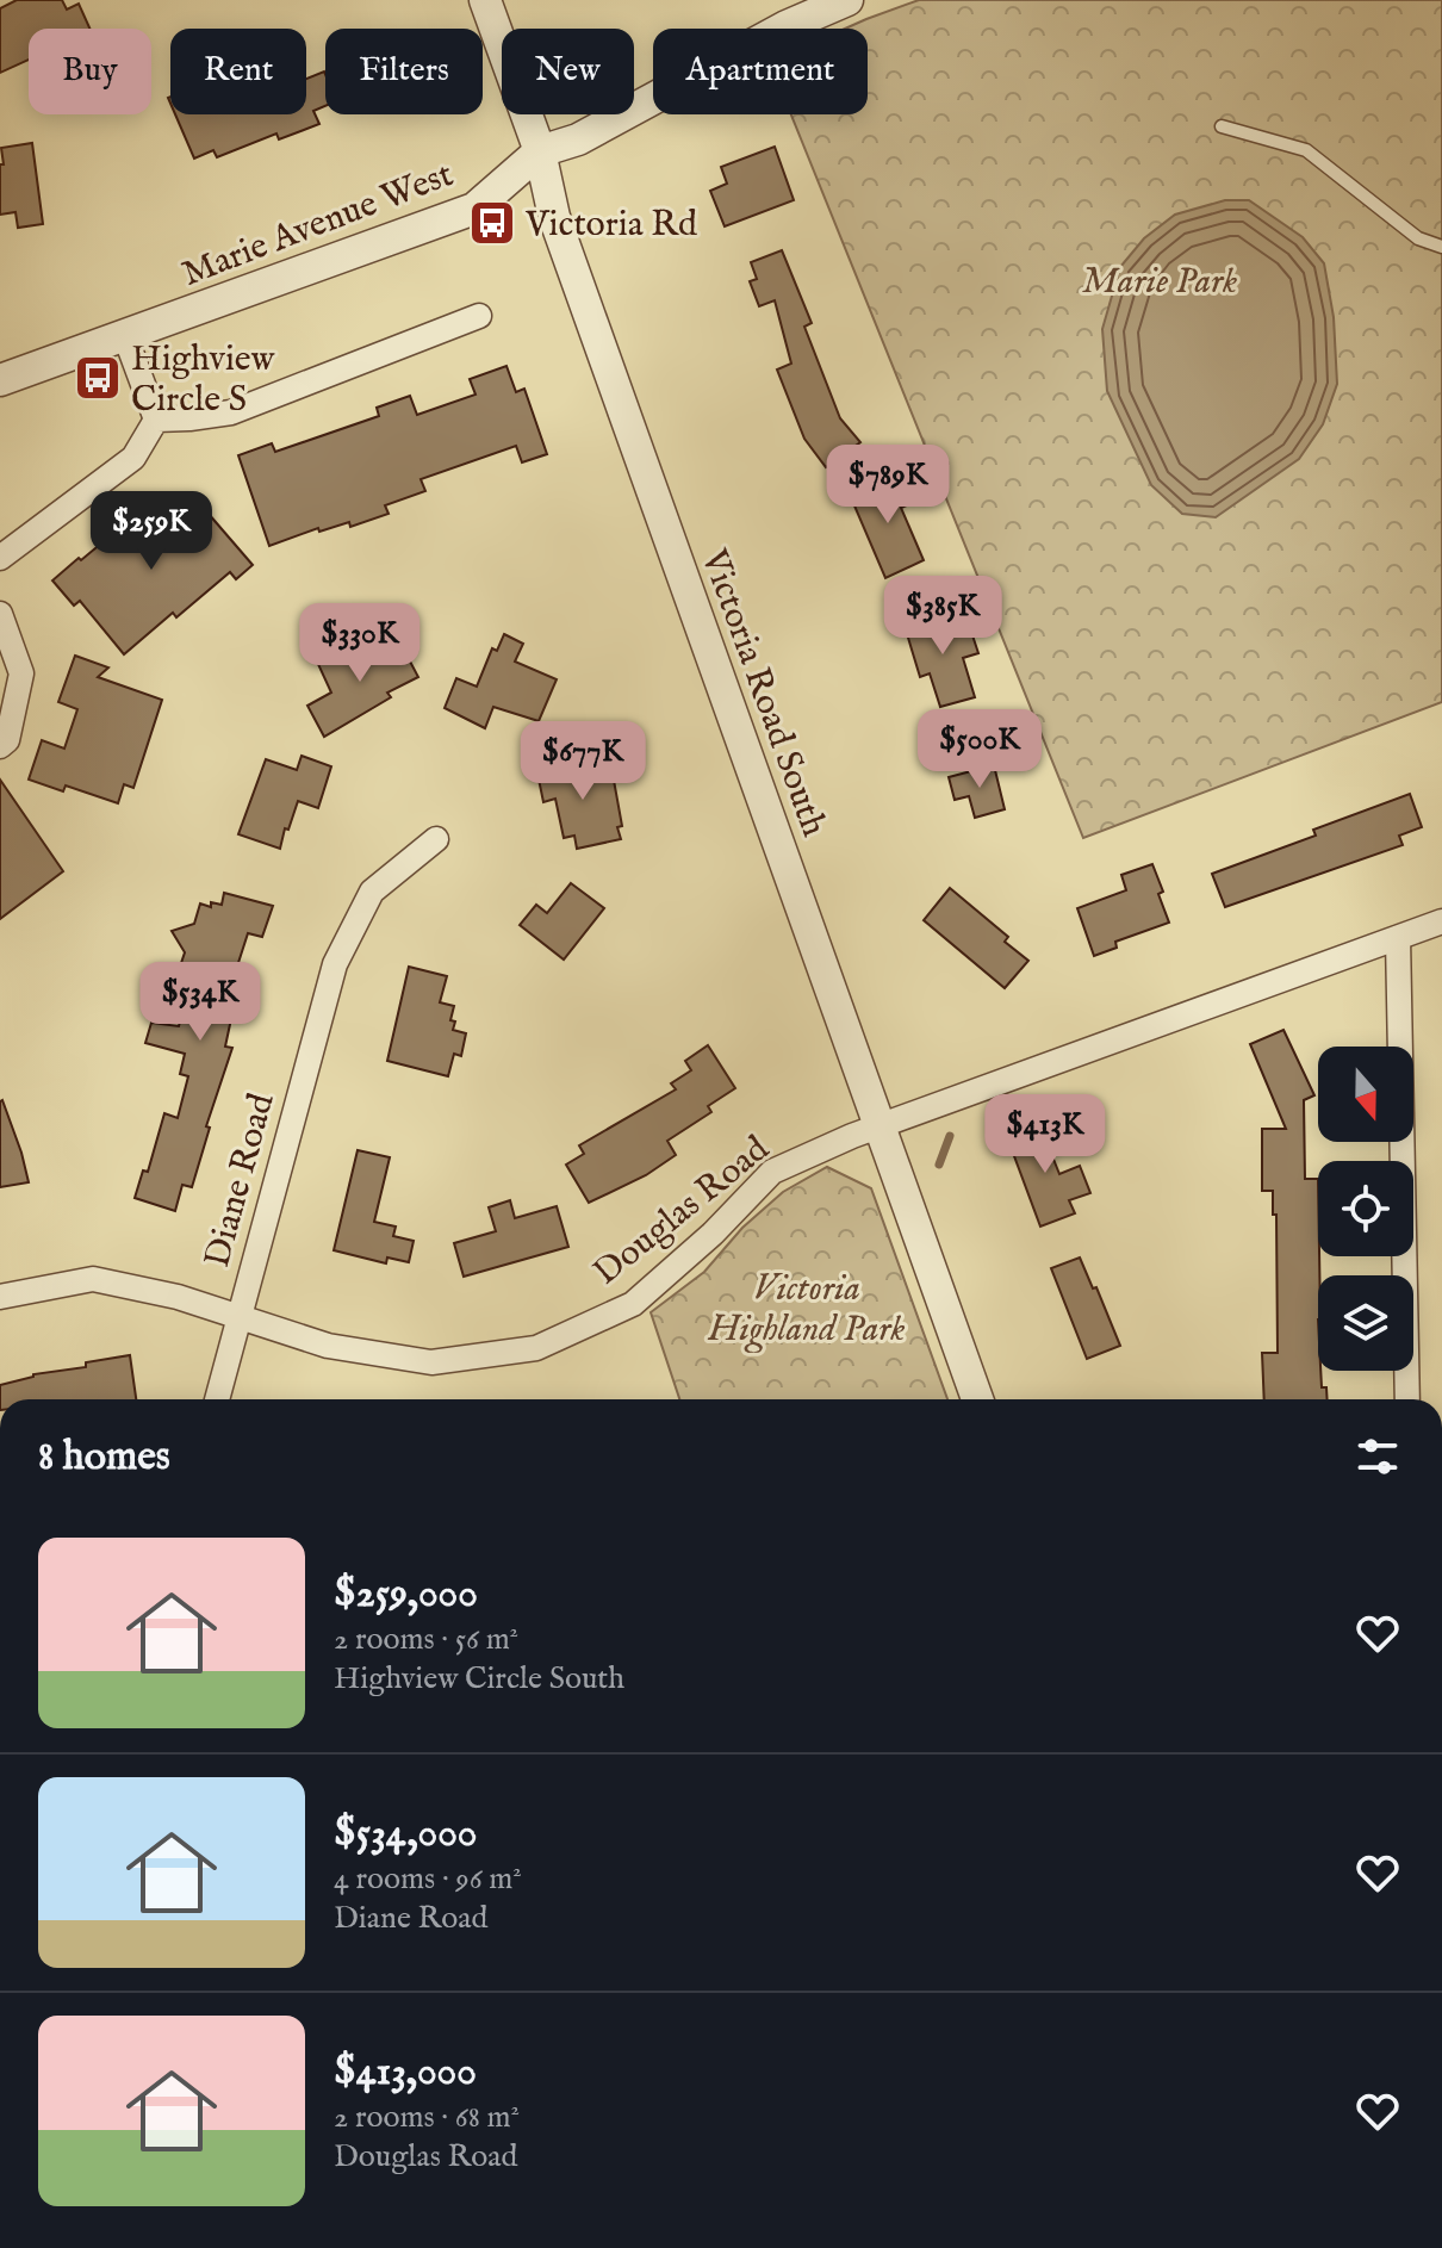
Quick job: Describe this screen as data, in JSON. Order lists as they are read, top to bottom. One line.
{"streets":{"street":["Marie Avenue West","Victoria Road South","Diane Road","Douglas Road"]},"crossings":[["Marie Avenue West","Victoria Road South"],["Victoria Road South","Douglas Road"],["Diane Road","Douglas Road"]],"parks":["Marie Park","Victoria Highland Park"],"places":{"bus stop":["Victoria Rd","Highview Circle S"]},"north":"bottom","page":{"chip":["Buy","Rent","Filters","New","Apartment"],"price":["$789K","$259K","$385K","$330K","$500K","$677K","$534K","$413K"],"heading":"8 homes","list":[{"name":"$259,000","note":"2 rooms · 56 m² · Highview Circle South"},{"name":"$534,000","note":"4 rooms · 96 m² · Diane Road"},{"name":"$413,000","note":"2 rooms · 68 m² · Douglas Road"}]}}
